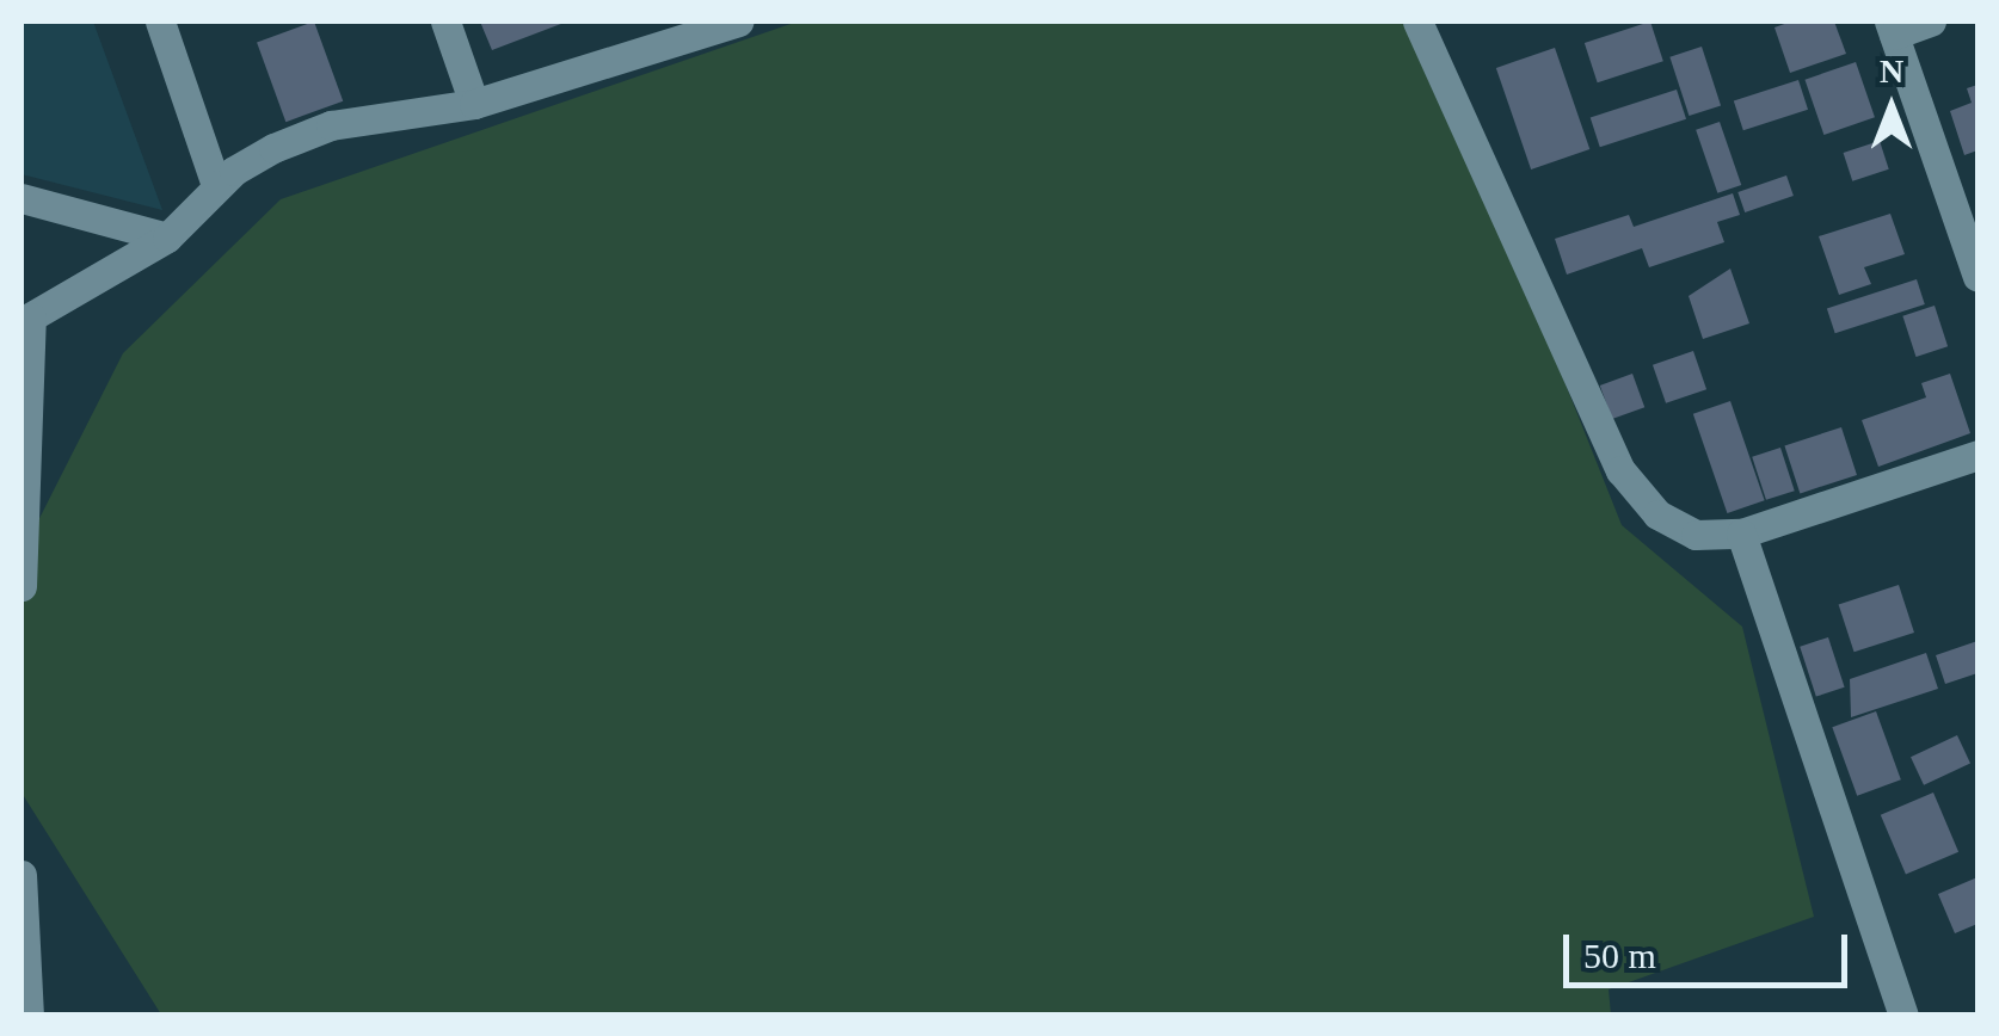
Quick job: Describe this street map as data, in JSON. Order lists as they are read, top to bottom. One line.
{"scale_bar":"50 m","north":"top"}
